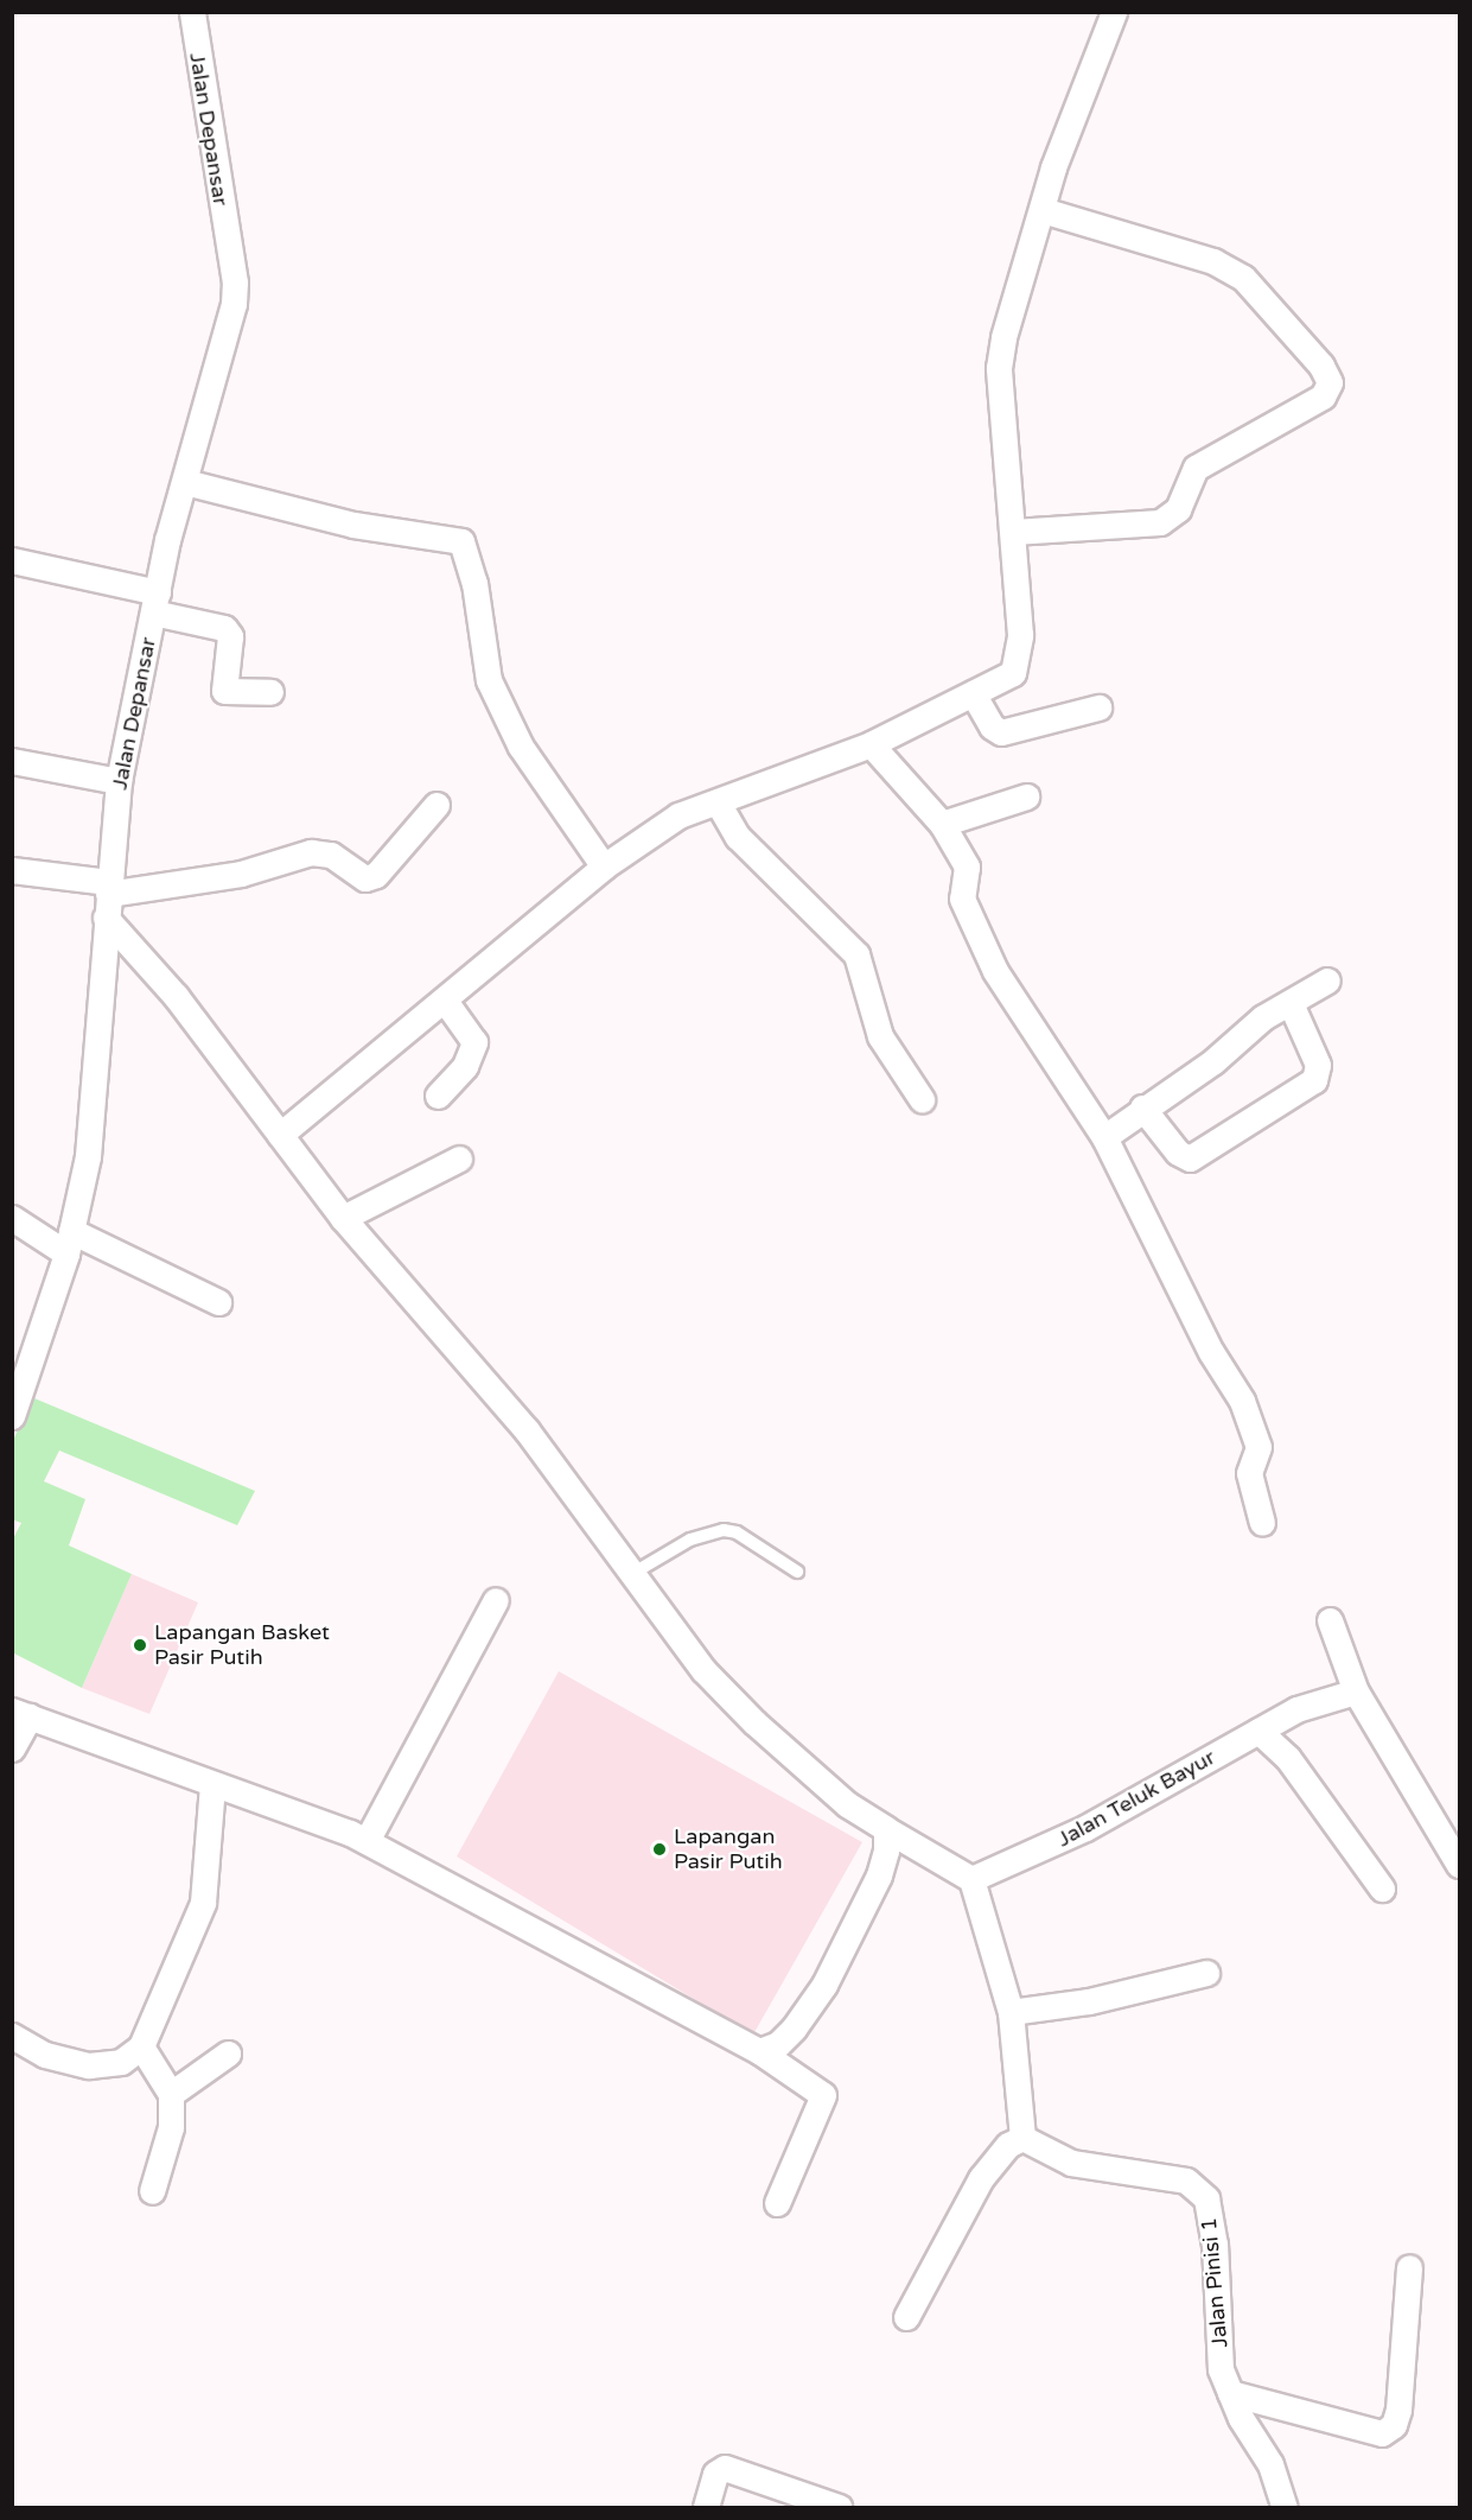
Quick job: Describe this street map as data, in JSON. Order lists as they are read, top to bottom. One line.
{"streets":{"street":["Jalan Depansar","Jalan Teluk Bayur","Jalan Pinisi 1"]},"places":["Lapangan Basket Pasir Putih","Lapangan Pasir Putih"]}
